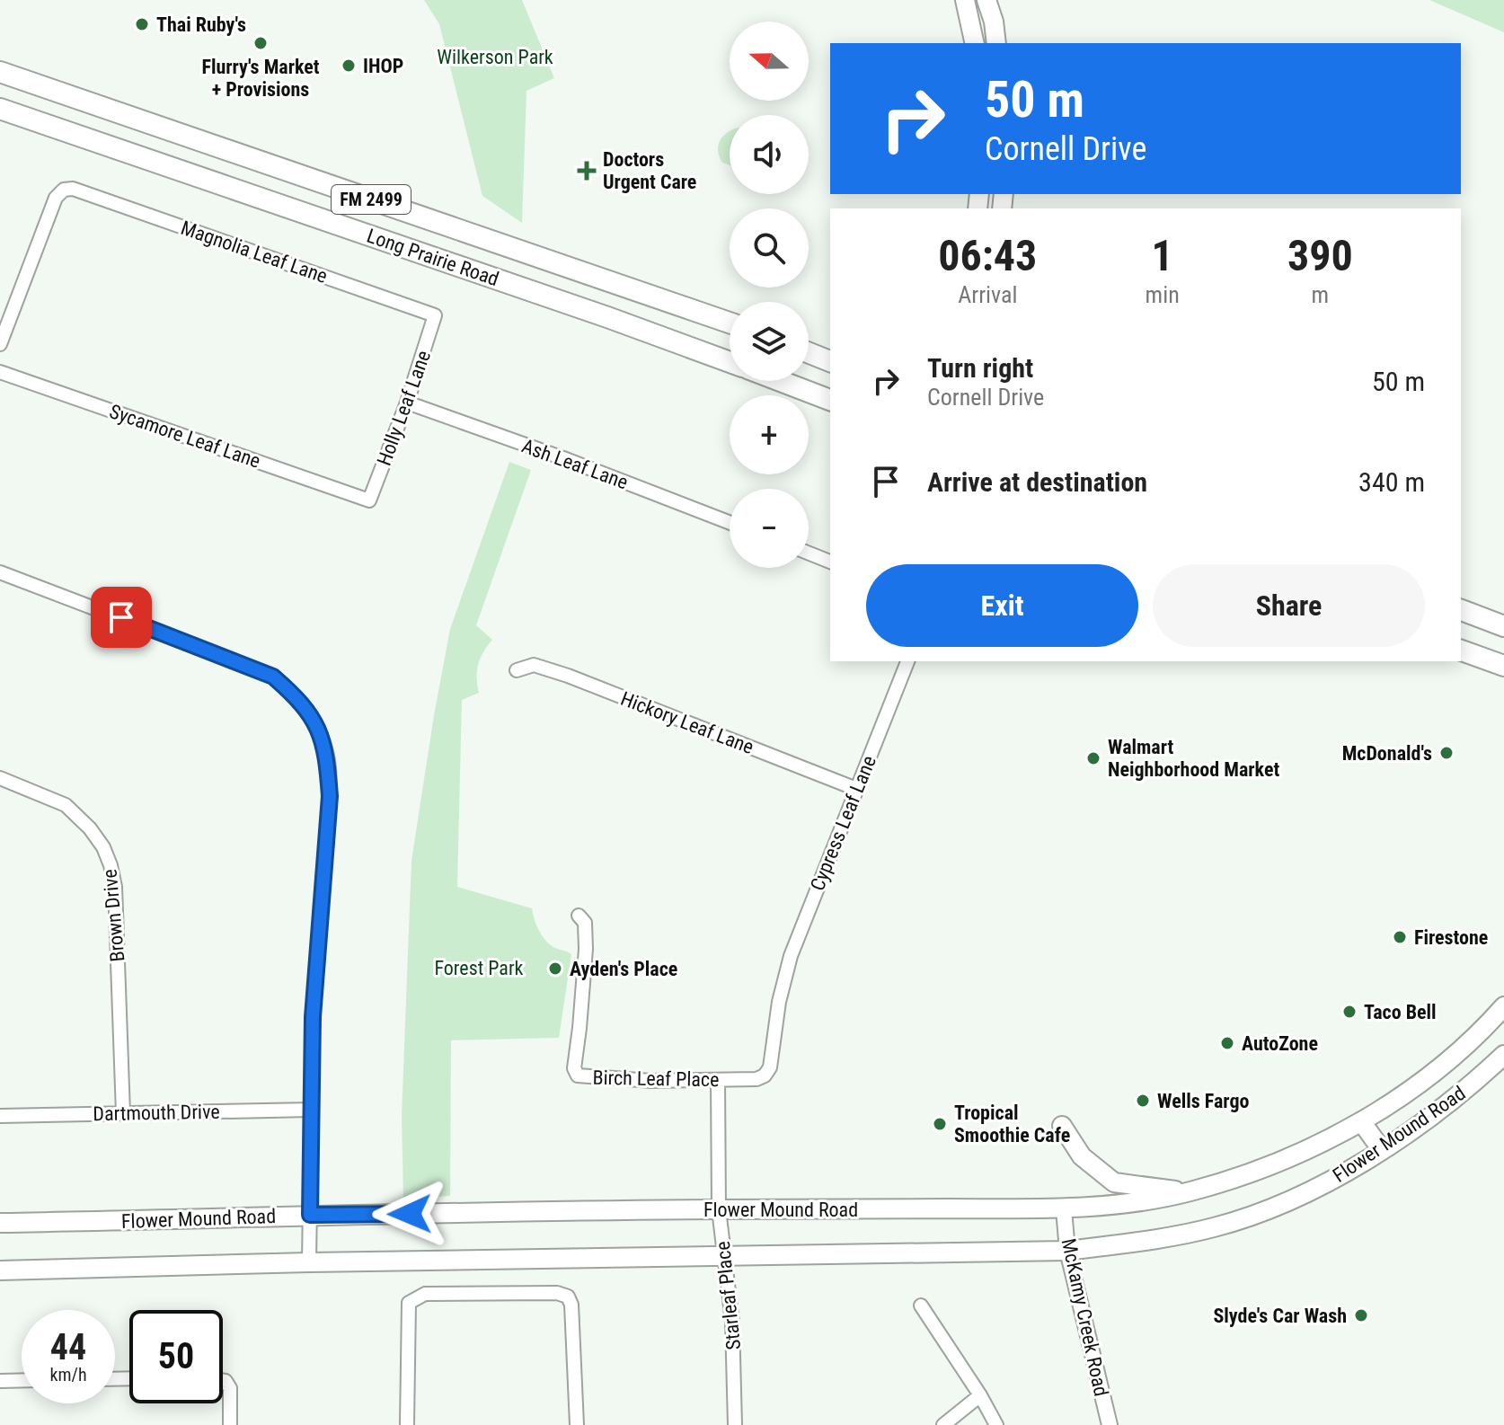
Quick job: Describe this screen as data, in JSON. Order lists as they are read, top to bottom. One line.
{"streets":{"main road":["FM 2499","Long Prairie Road","Flower Mound Road"],"street":["Magnolia Leaf Lane","Holly Leaf Lane","Sycamore Leaf Lane","Ash Leaf Lane","Hickory Leaf Lane","Cypress Leaf Lane","Brown Drive","Birch Leaf Place","Dartmouth Drive","Starleaf Place","McKamy Creek Road"]},"crossings":[["Magnolia Leaf Lane","Holly Leaf Lane"],["Holly Leaf Lane","Sycamore Leaf Lane"],["Holly Leaf Lane","Ash Leaf Lane"],["Hickory Leaf Lane","Cypress Leaf Lane"],["Cypress Leaf Lane","Birch Leaf Place"],["Brown Drive","Dartmouth Drive"],["Birch Leaf Place","Starleaf Place"],["Flower Mound Road","Starleaf Place"],["Flower Mound Road","McKamy Creek Road"]],"parks":["Wilkerson Park","Forest Park"],"places":{"other":["Thai Ruby's","Flurry's Market + Provisions","IHOP","McDonald's","Walmart Neighborhood Market","Firestone","Ayden's Place","Taco Bell","AutoZone","Wells Fargo","Tropical Smoothie Cafe","Slyde's Car Wash"],"health":["Doctors Urgent Care"]},"north":"left","page":{"map_buttons":["+","−"],"turn":["50 m","Cornell Drive"],"eta":["06:43","Arrival","1","min","390","m"],"list":[{"name":"Turn right","note":"Cornell Drive","value":"50 m"},{"name":"Arrive at destination","value":"340 m"}],"buttons":["Exit","Share"],"speed":"44 km/h","limit":"50"}}
